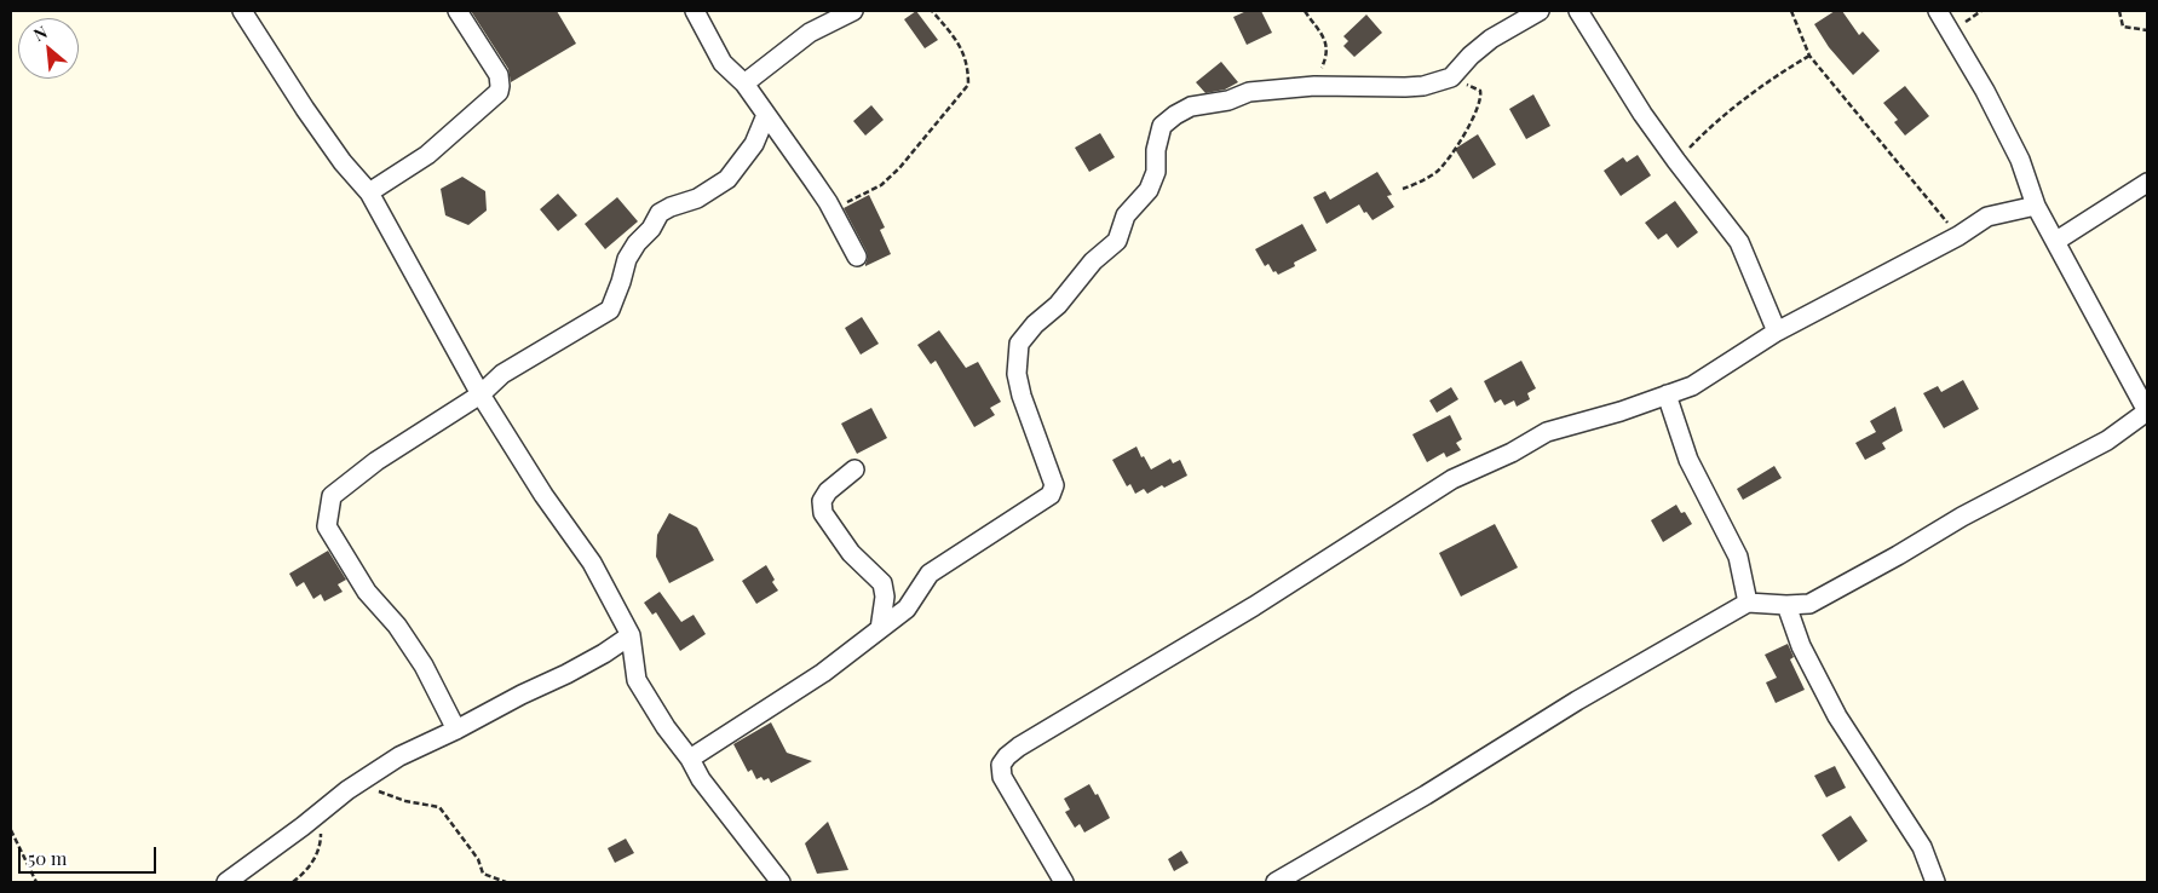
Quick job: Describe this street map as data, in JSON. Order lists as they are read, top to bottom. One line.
{"scale_bar":"50 m","north":"top left"}
